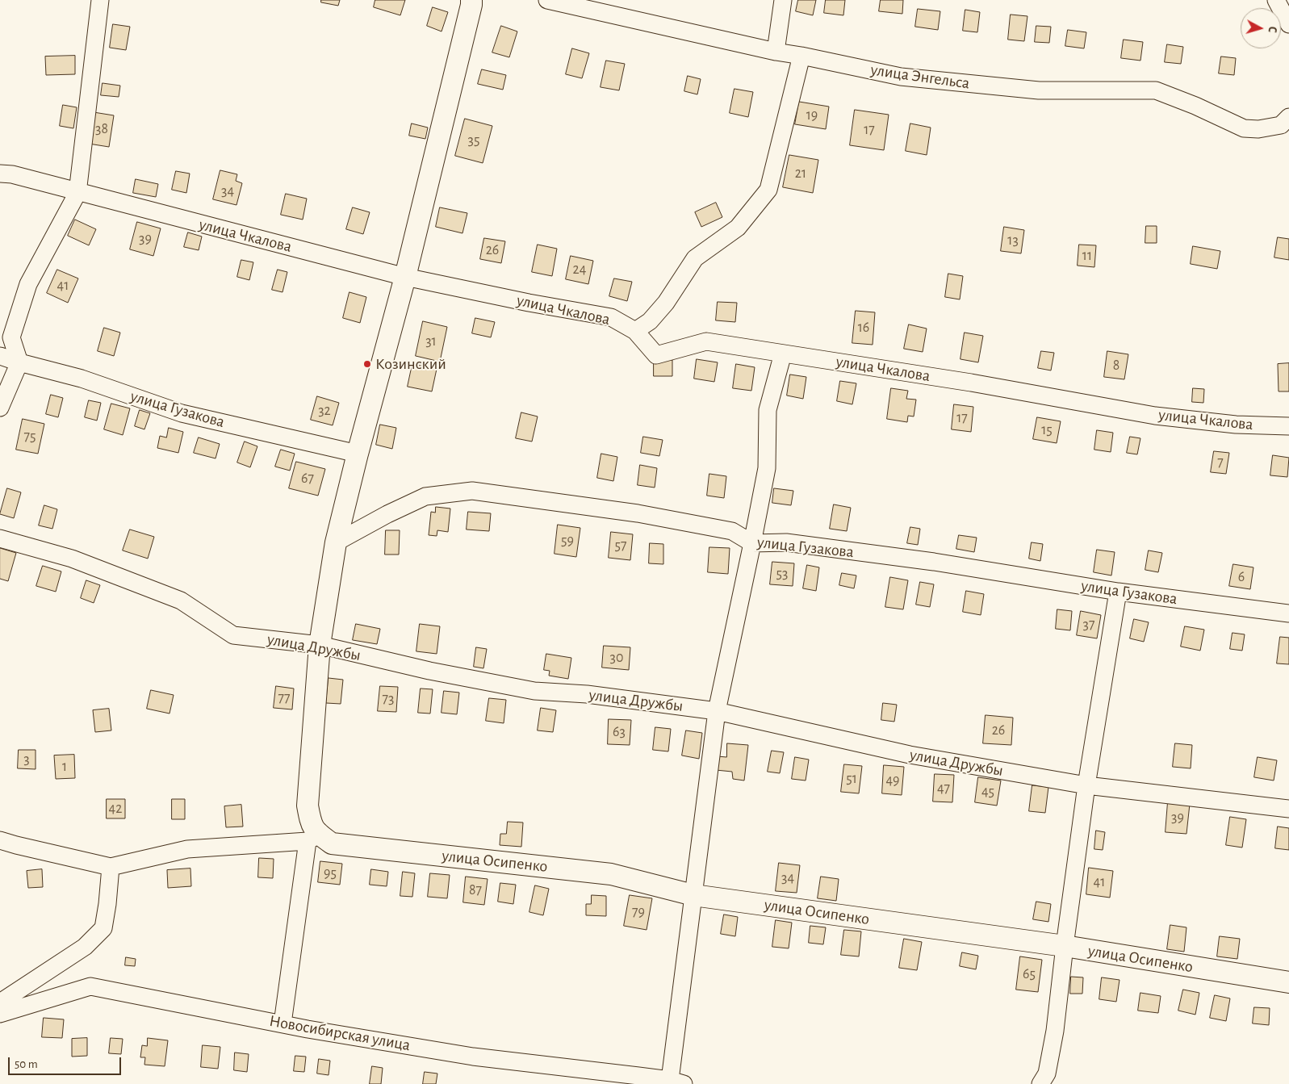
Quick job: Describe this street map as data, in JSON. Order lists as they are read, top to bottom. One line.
{"streets":{"main road":["улица Осипенко"],"street":["улица Энгельса","улица Чкалова","улица Гузакова","улица Дружбы","Новосибирская улица"]},"places":["Козинский"],"house_numbers":["19","38","17","35","21","34","39","13","26","11","24","41","16","31","8","32","17","15","75","7","67","59","57","53","6","37","30","77","73","26","63","3","1","51","49","47","45","42","39","95","34","41","87","79","65"],"scale_bar":"50 m","north":"right"}
